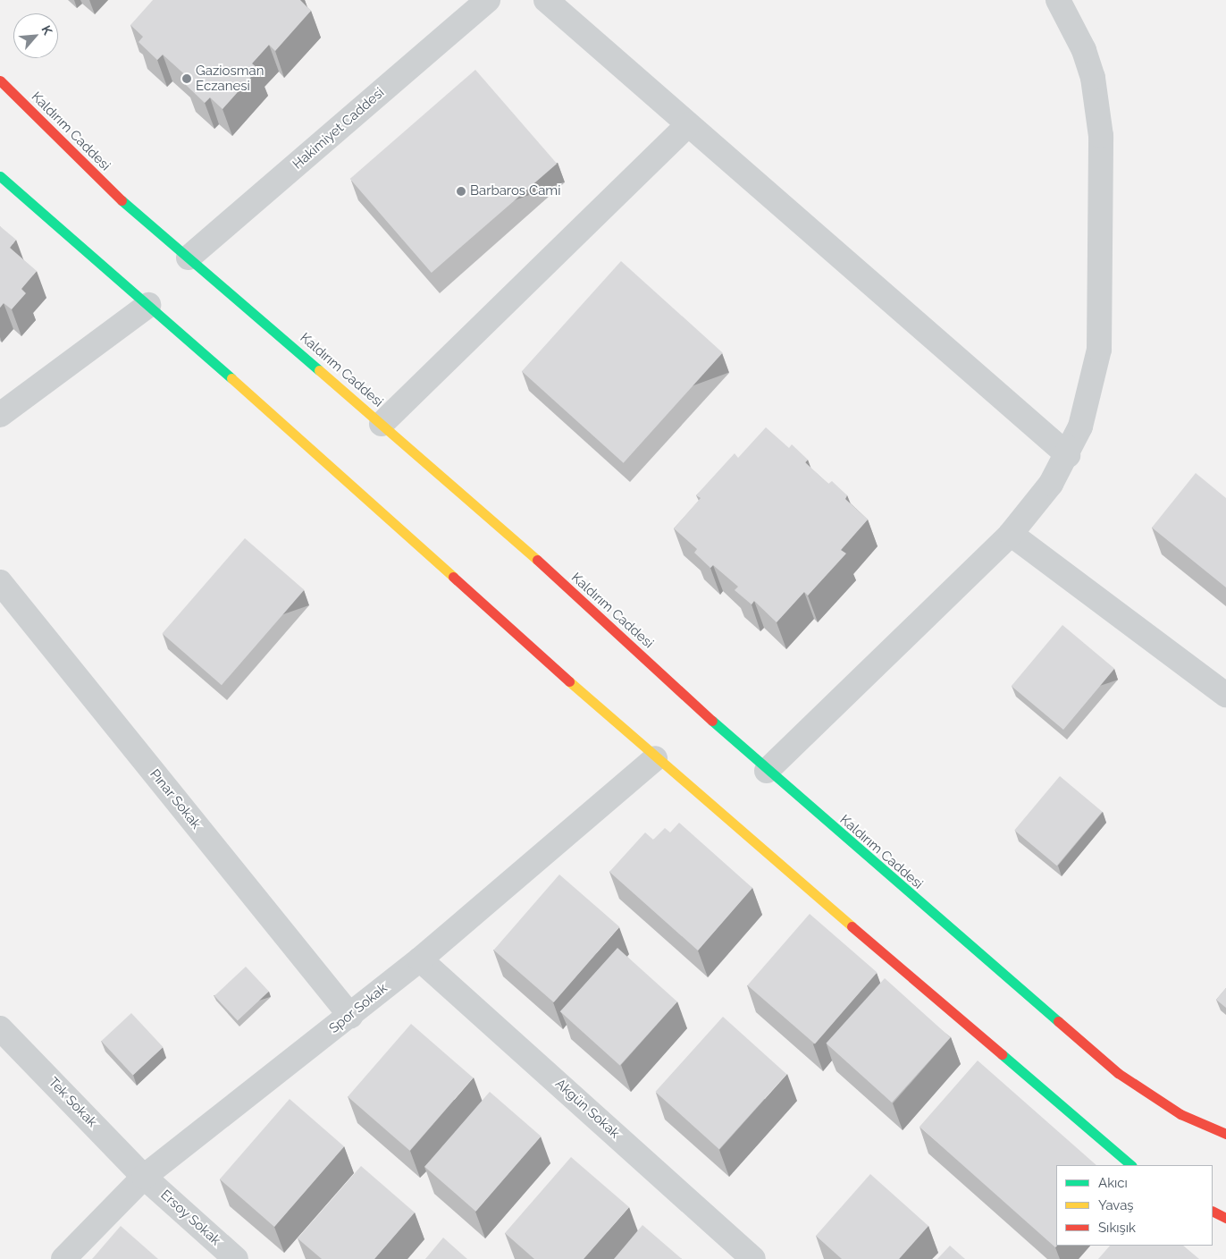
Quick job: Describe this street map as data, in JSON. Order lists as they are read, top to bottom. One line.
{"streets":{"street":["Hakimiyet Caddesi","Kaldırım Caddesi","Pınar Sokak","Spor Sokak","Tek Sokak","Akgün Sokak","Ersoy Sokak"]},"crossings":[["Hakimiyet Caddesi","Kaldırım Caddesi"],["Pınar Sokak","Spor Sokak"],["Spor Sokak","Tek Sokak"],["Spor Sokak","Akgün Sokak"],["Spor Sokak","Ersoy Sokak"],["Tek Sokak","Ersoy Sokak"]],"places":["Gaziosman Eczanesi","Barbaros Cami"],"legend":["Akıcı","Yavaş","Sıkışık"],"north":"top right"}
